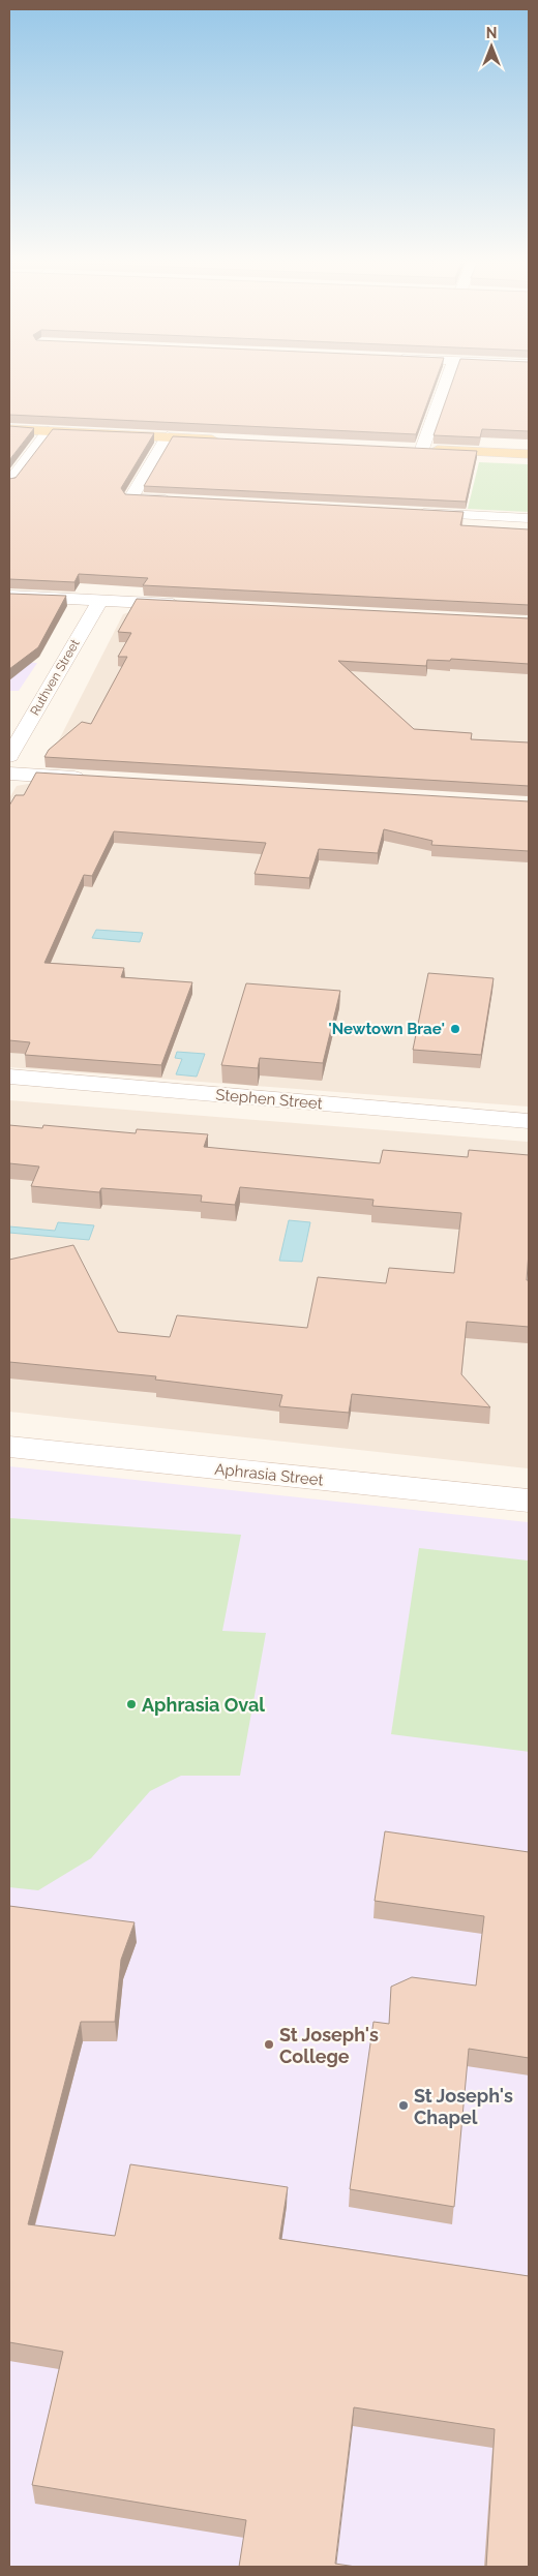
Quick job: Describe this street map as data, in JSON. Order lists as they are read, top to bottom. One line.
{"streets":{"street":["Ruthven Street","Stephen Street","Aphrasia Street"]},"places":["'Newtown Brae'","Aphrasia Oval","St Joseph's College","St Joseph's Chapel"],"north":"top"}
